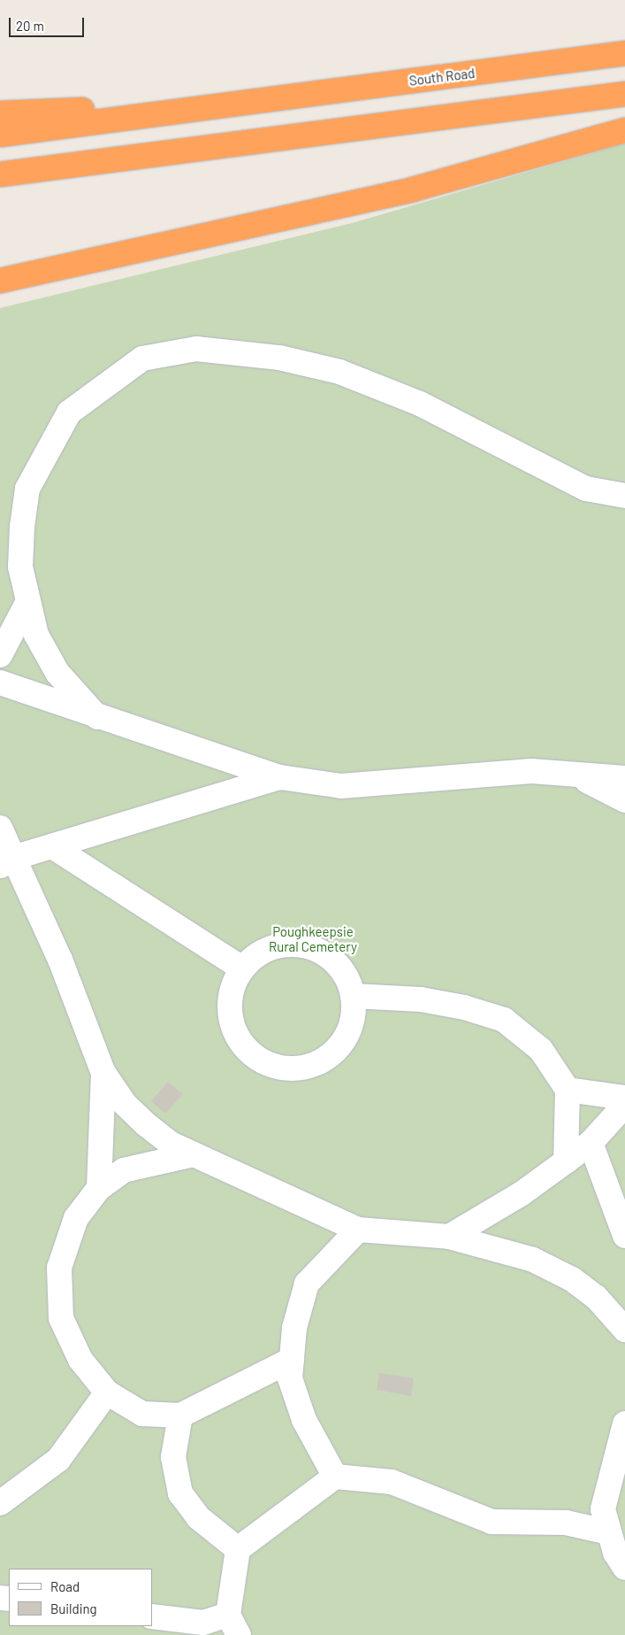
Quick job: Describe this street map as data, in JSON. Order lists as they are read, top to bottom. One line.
{"streets":{"highway":["South Road"]},"parks":["Poughkeepsie Rural Cemetery"],"legend":["Road","Building"],"scale_bar":"20 m"}
